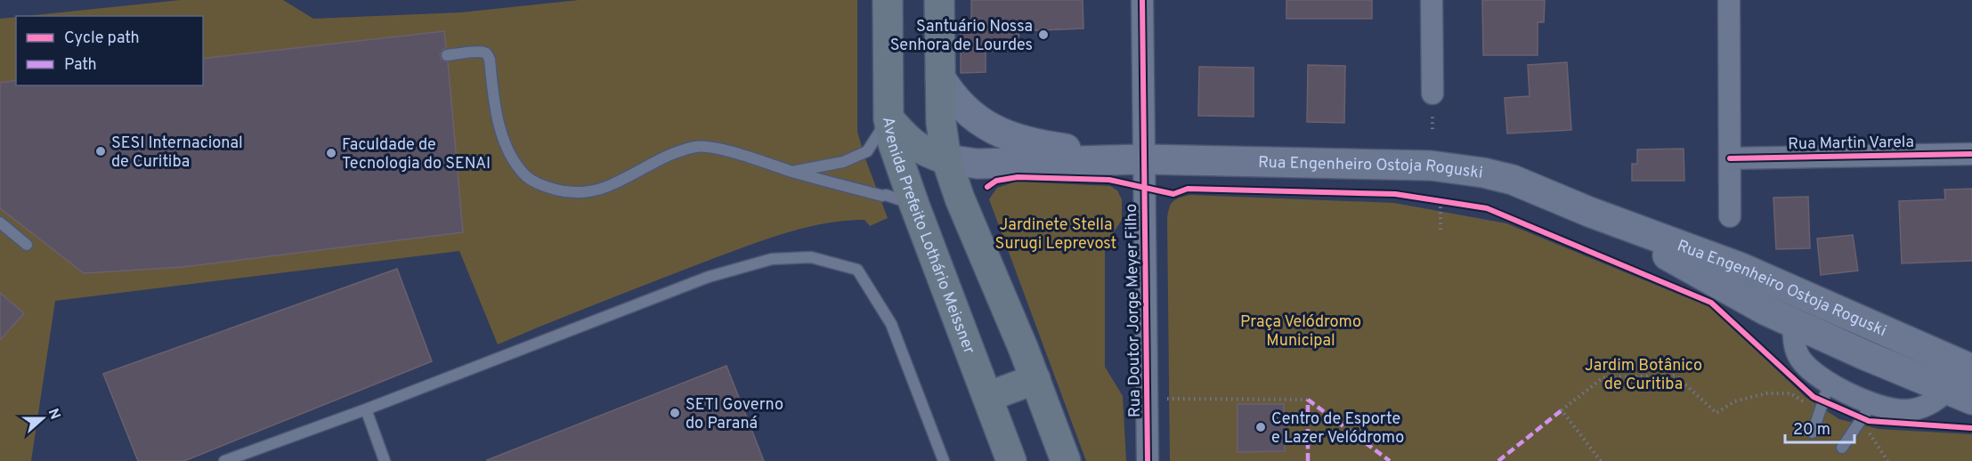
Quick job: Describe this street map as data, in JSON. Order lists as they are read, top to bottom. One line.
{"streets":{"main road":["Rua Engenheiro Ostoja Roguski","Avenida Prefeito Lothário Meissner"],"street":["Rua Martin Varela","Rua Doutor Jorge Meyer Filho"]},"crossings":[["Rua Engenheiro Ostoja Roguski","Rua Doutor Jorge Meyer Filho"]],"parks":["Jardinete Stella Surugi Leprevost","Praça Velódromo Municipal","Jardim Botânico de Curitiba"],"places":["Santuário Nossa Senhora de Lourdes","SESI Internacional de Curitiba","Faculdade de Tecnologia do SENAI","SETI Governo do Paraná","Centro de Esporte e Lazer Velódromo"],"legend":["Cycle path","Path"],"scale_bar":"20 m","north":"right"}
